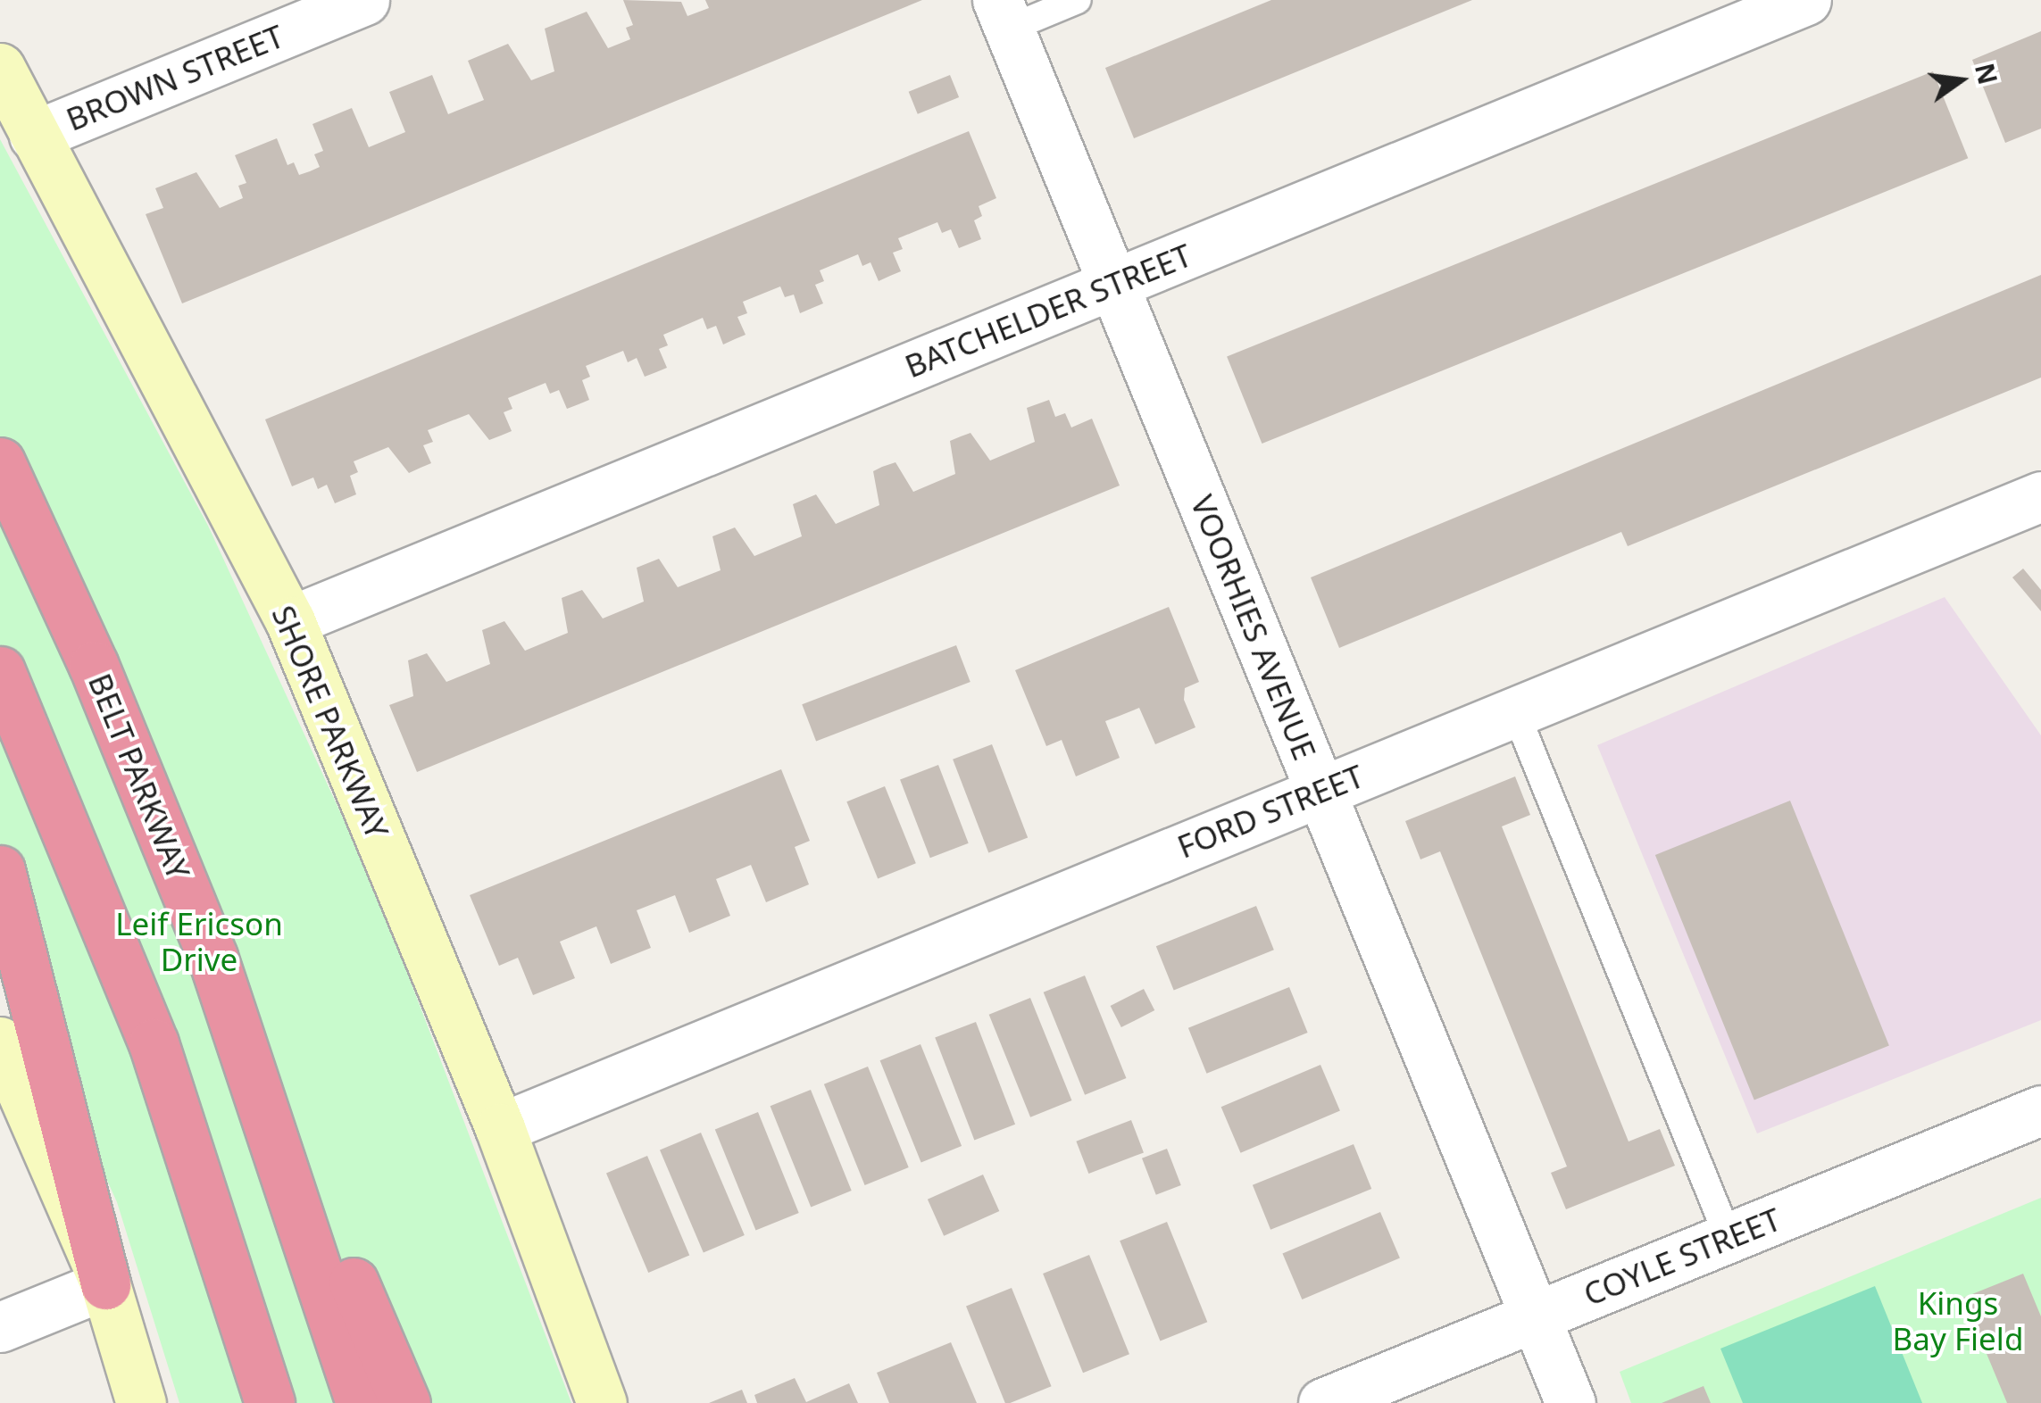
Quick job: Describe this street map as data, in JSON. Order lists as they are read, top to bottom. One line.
{"streets":{"highway":["BELT PARKWAY"],"main road":["SHORE PARKWAY"],"street":["BROWN STREET","BATCHELDER STREET","VOORHIES AVENUE","FORD STREET","COYLE STREET"]},"crossings":[["BROWN STREET","SHORE PARKWAY"],["BATCHELDER STREET","VOORHIES AVENUE"],["BATCHELDER STREET","SHORE PARKWAY"],["VOORHIES AVENUE","FORD STREET"],["VOORHIES AVENUE","COYLE STREET"],["SHORE PARKWAY","FORD STREET"]],"parks":["Leif Ericson Drive","Kings Bay Field"],"north":"right"}
